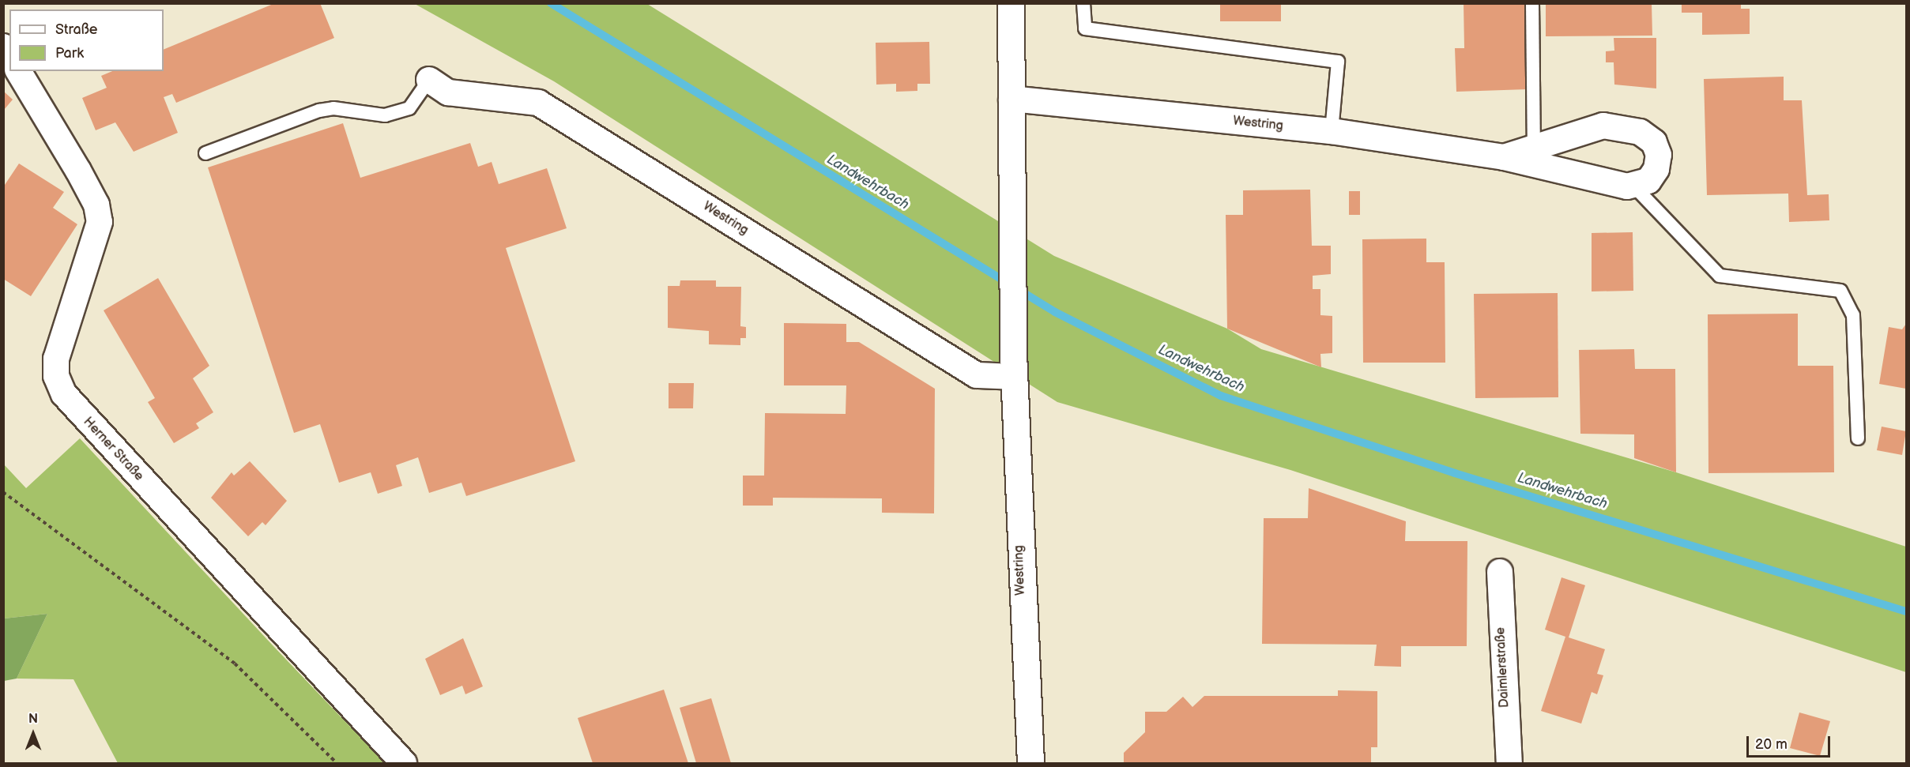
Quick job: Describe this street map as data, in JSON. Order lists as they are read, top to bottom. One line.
{"streets":{"main road":["Westring"],"street":["Herner Straße","Daimlerstraße"]},"water":["Landwehrbach"],"legend":["Straße","Park"],"scale_bar":"20 m","north":"top"}
